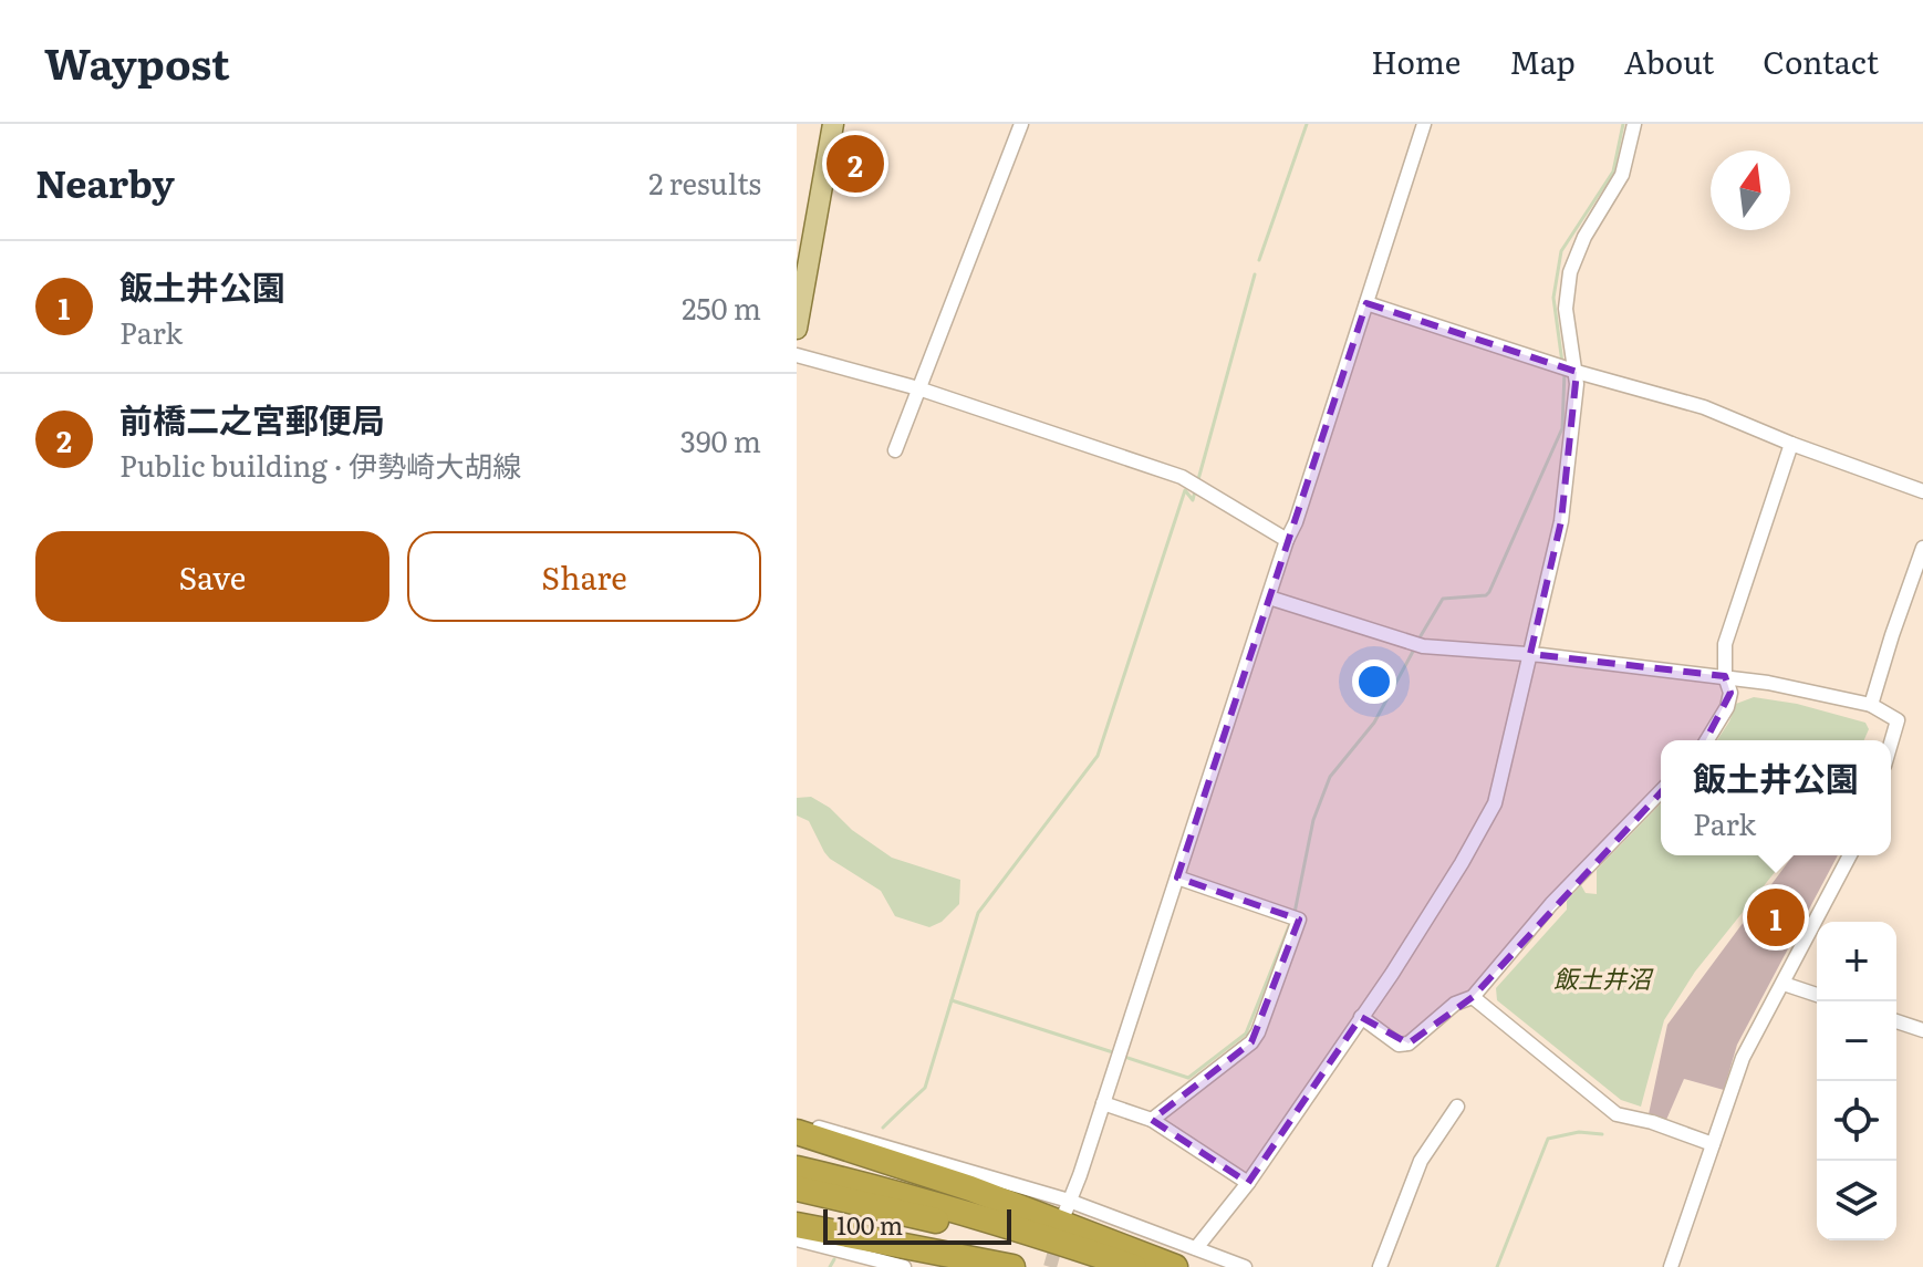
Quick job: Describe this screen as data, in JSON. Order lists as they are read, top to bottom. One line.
{"water":["飯土井沼"],"scale_bar":"100 m","north":"top","page":{"header":"Waypost","nav":["Home","Map","About","Contact"],"heading":["Nearby","2 results"],"pins":["2","1"],"list":[{"mark":"1","name":"飯土井公園","note":"Park","value":"250 m"},{"mark":"2","name":"前橋二之宮郵便局","note":"Public building · 伊勢崎大胡線","value":"390 m"}],"buttons":["Save","Share"],"popup":["飯土井公園","Park"],"map_buttons":["+","−"],"scale":"100 m"}}
